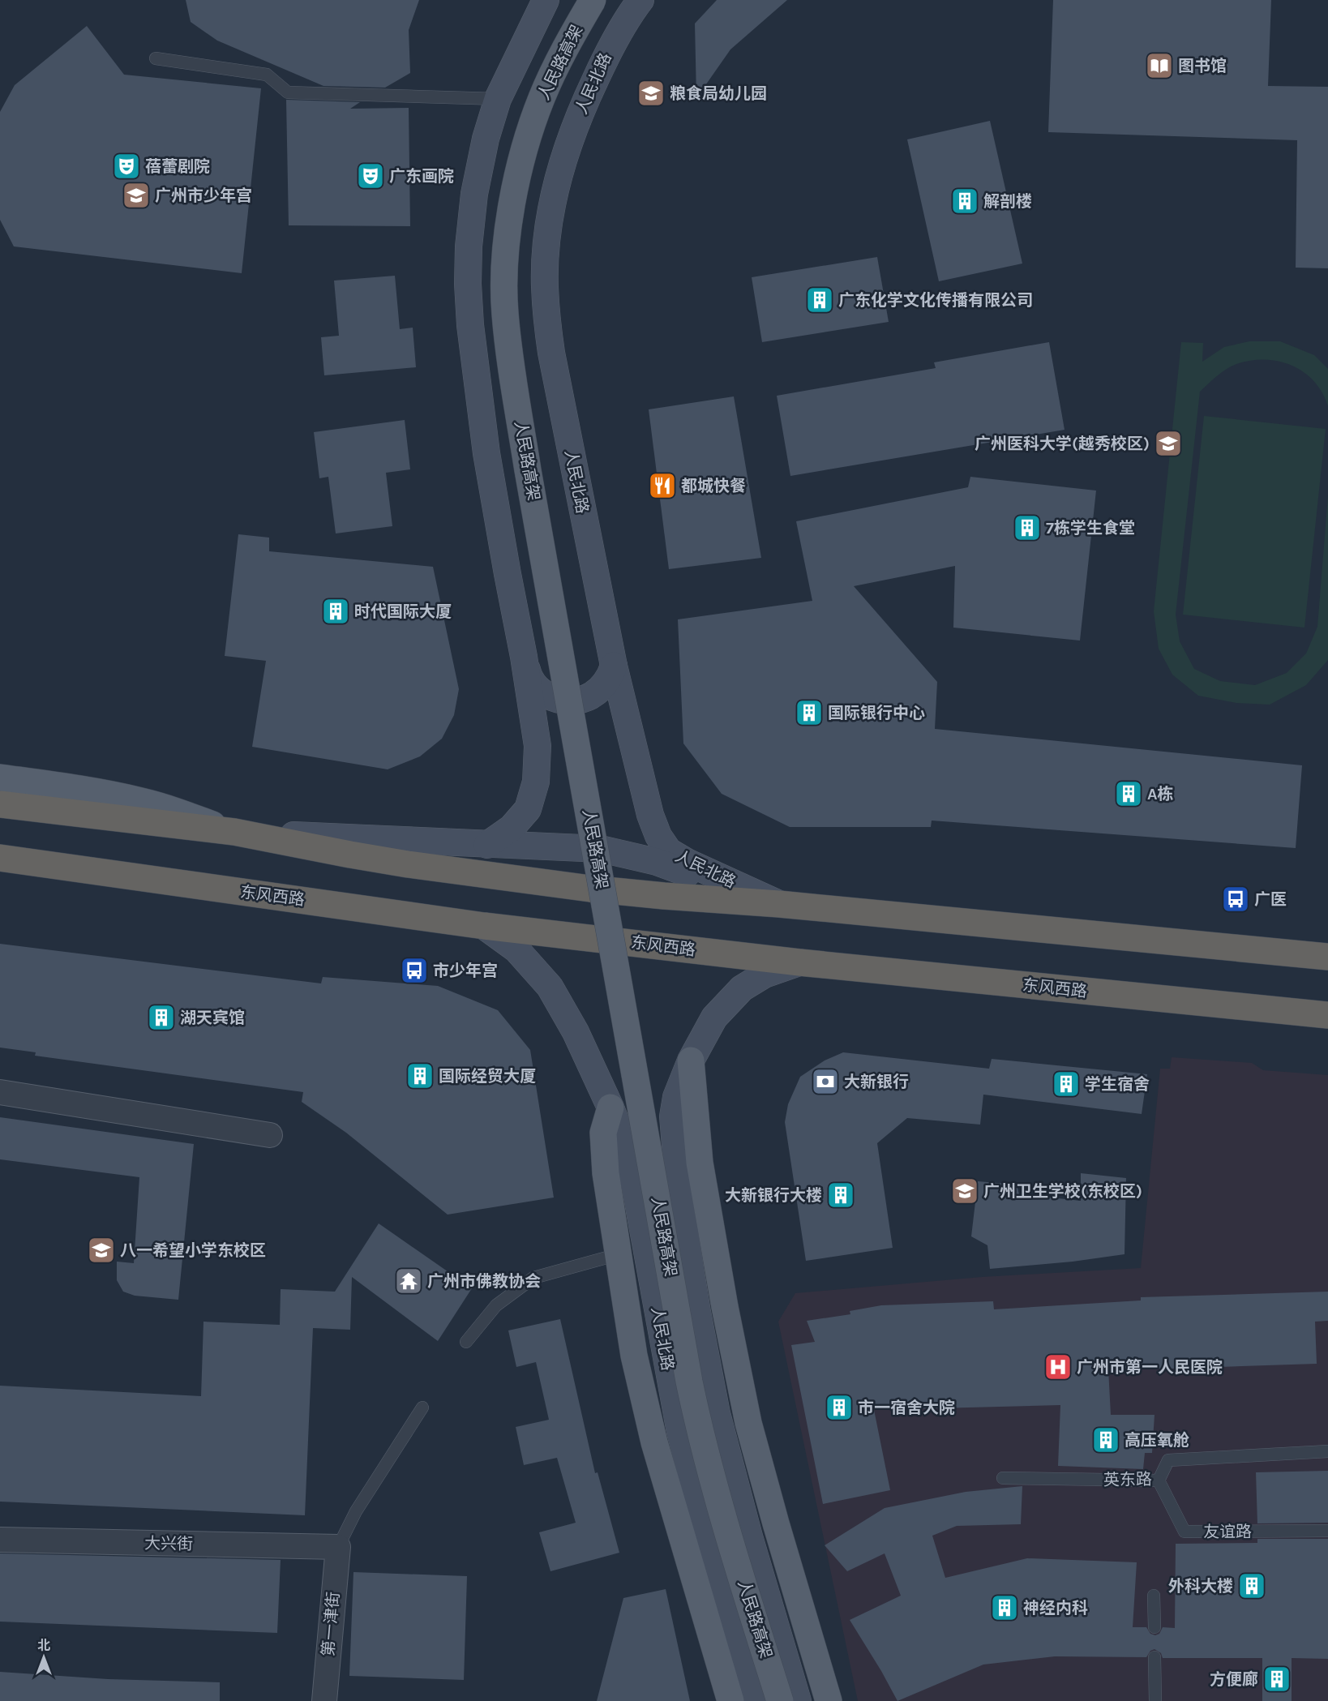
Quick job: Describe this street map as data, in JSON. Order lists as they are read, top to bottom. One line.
{"streets":{"highway":["东风西路"],"main road":["人民路高架","人民北路"],"street":["大兴街","第一津街"],"lane":["英东路","友谊路"]},"crossings":[["人民北路","东风西路"],["英东路","友谊路"],["大兴街","第一津街"]],"places":{"library":["图书馆"],"school or university":["粮食局幼儿园","广州市少年宫","广州医科大学(越秀校区)","广州卫生学校(东校区)","八一希望小学东校区"],"theatre":["蓓蕾剧院","广东画院"],"building":["解剖楼","广东化学文化传播有限公司","7栋学生食堂","时代国际大厦","国际银行中心","A栋","湖天宾馆","国际经贸大厦","学生宿舍","大新银行大楼","市一宿舍大院","高压氧舱","外科大楼","神经内科","方便廊"],"restaurant":["都城快餐"],"bus stop":["广医","市少年宫"],"bank":["大新银行"],"temple":["广州市佛教协会"],"hospital":["广州市第一人民医院"]},"north":"top"}
